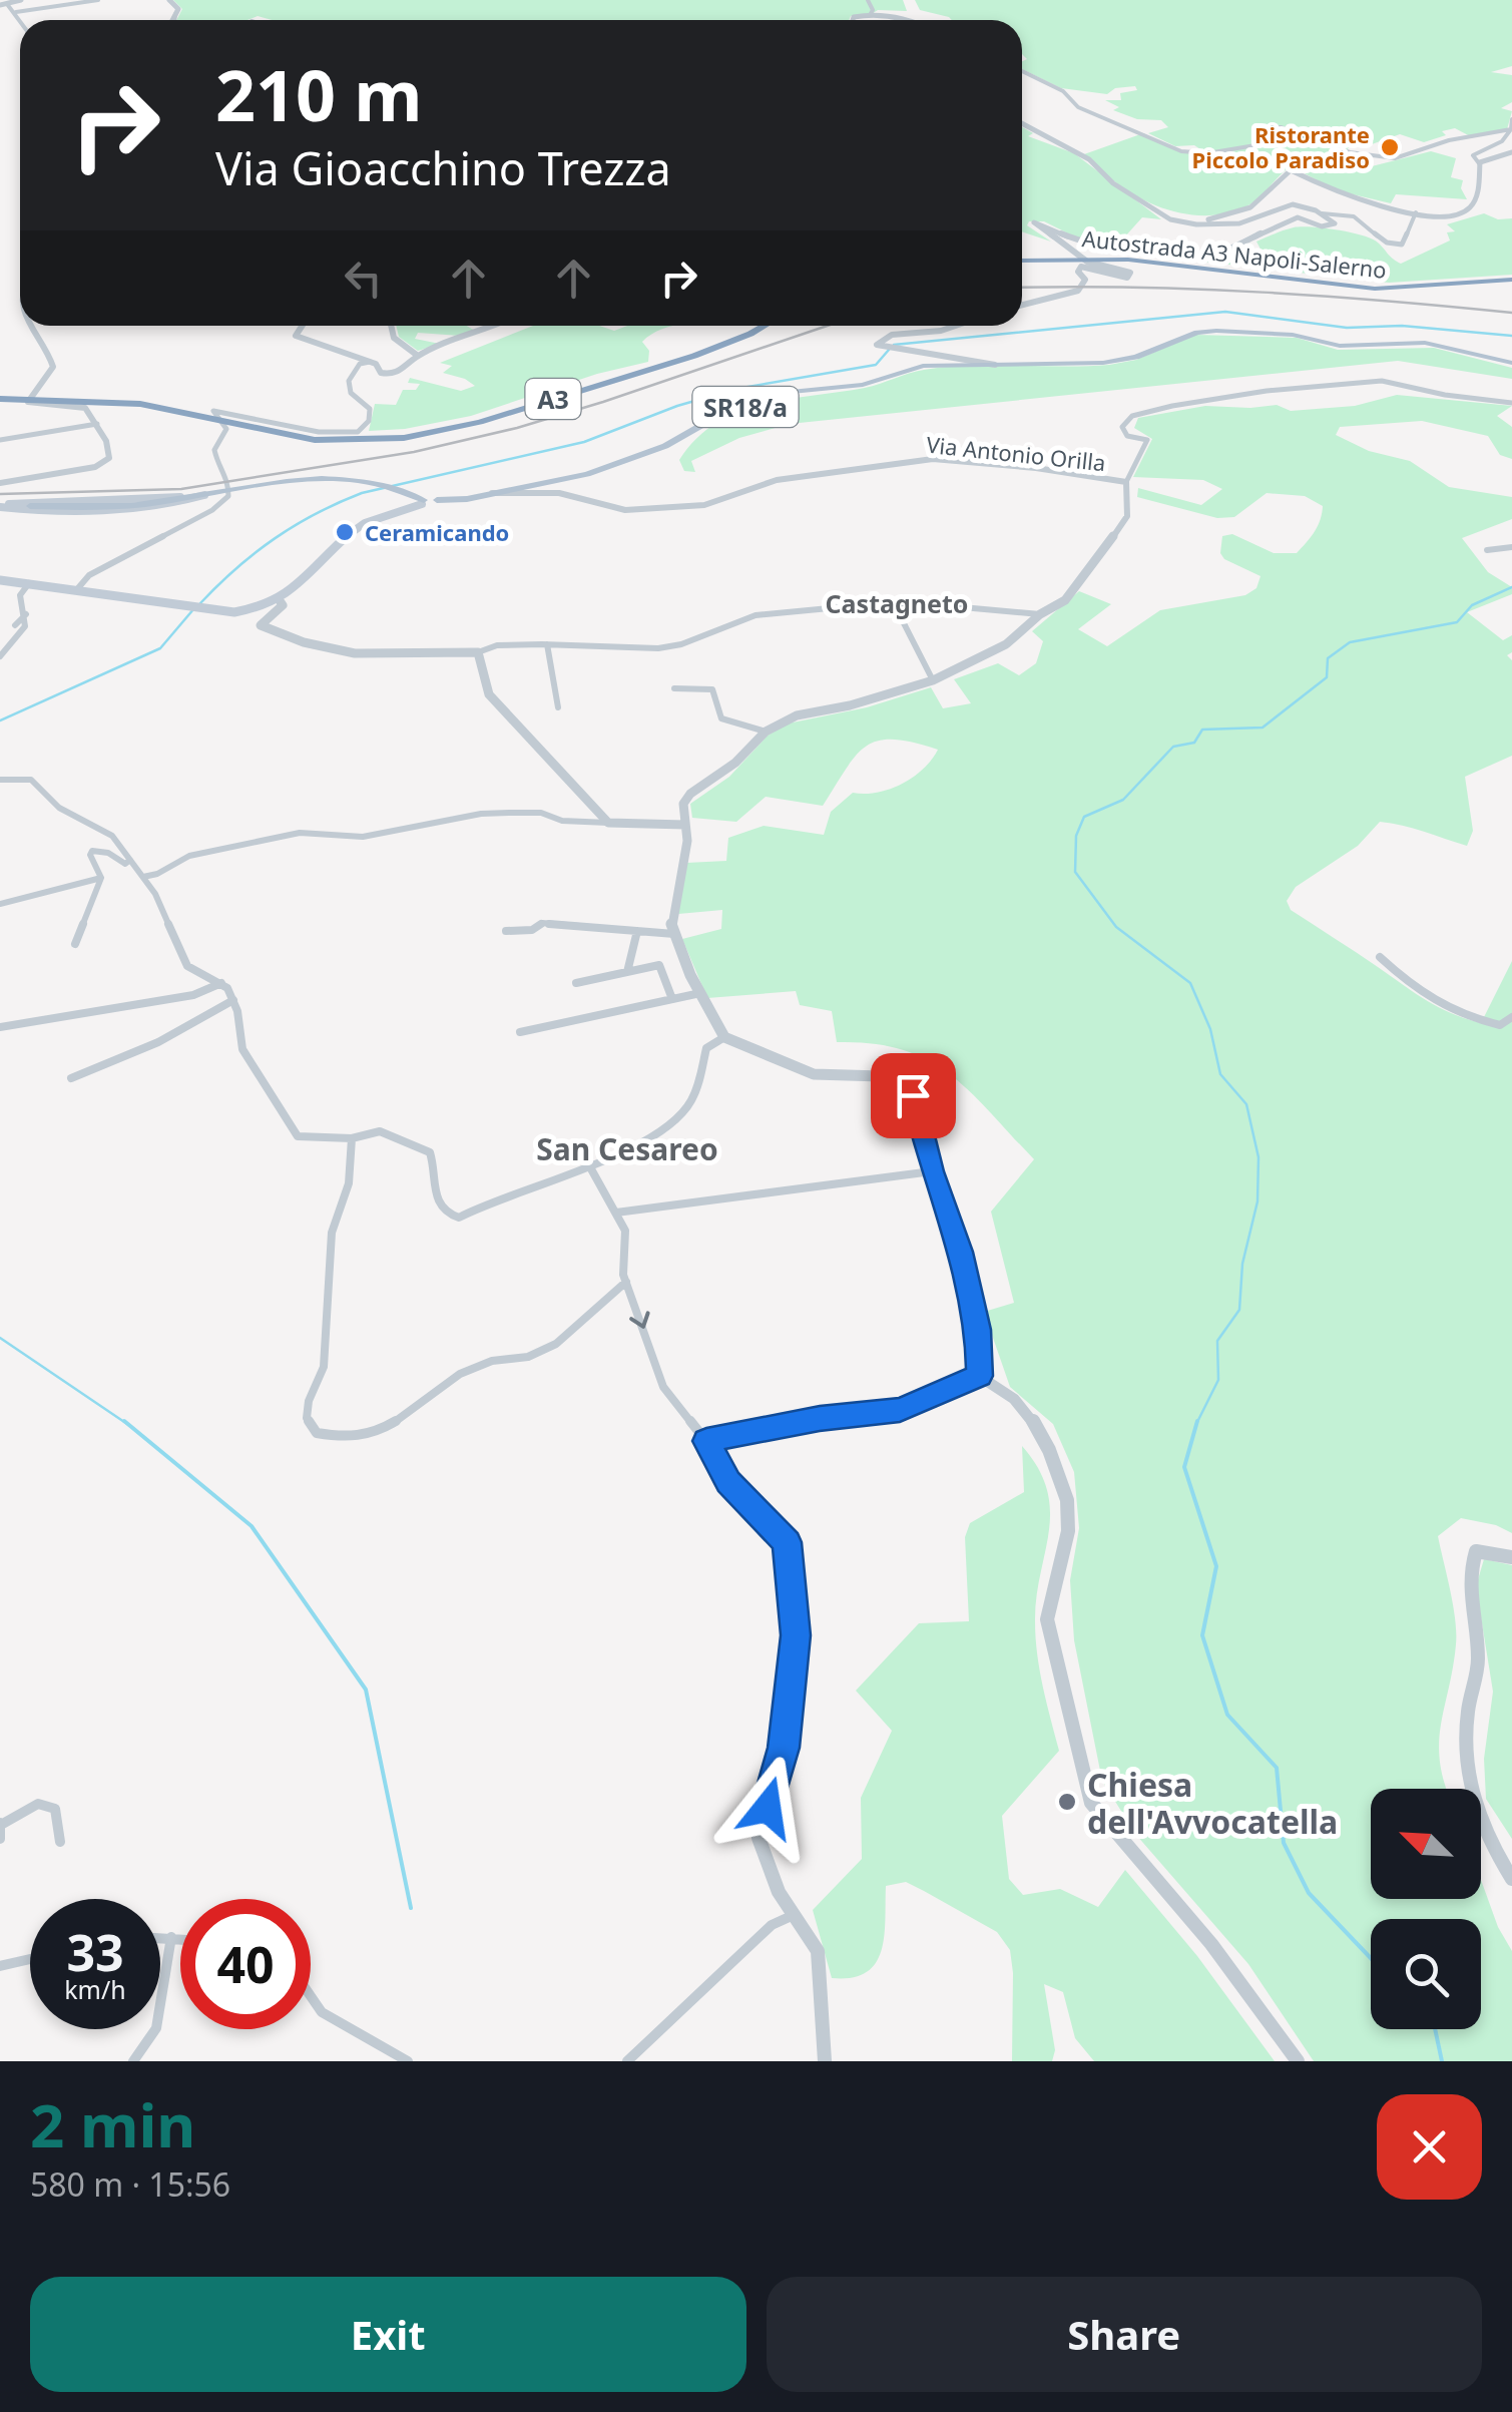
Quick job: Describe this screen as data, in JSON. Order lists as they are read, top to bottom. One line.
{"streets":{"highway":["Autostrada A3 Napoli-Salerno","A3"],"main road":["SR18/a"],"street":["Via Antonio Orilla"]},"crossings":[["SR18/a","Via Antonio Orilla"]],"districts":["Castagneto","San Cesareo"],"places":["Ristorante Piccolo Paradiso","Ceramicando","Chiesa dell'Avvocatella"],"north":"top left","page":{"turn":["210 m","Via Gioacchino Trezza"],"speed":"33 km/h","limit":"40","heading":["2 min","580 m · 15:56"],"buttons":["Exit","Share"]}}
